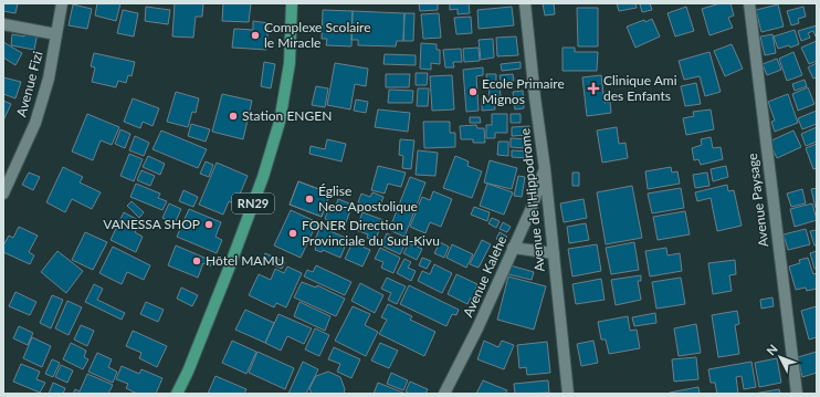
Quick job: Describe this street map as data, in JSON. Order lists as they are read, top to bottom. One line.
{"streets":{"main road":["RN29"],"street":["Avenue Fizi","Avenue de l'Hippodrome","Avenue Paysage","Avenue Kalehe"]},"crossings":[["Avenue de l'Hippodrome","Avenue Kalehe"]],"places":{"other":["Complexe Scolaire le Miracle","Ecole Primaire Mignos","Station ENGEN","Église Neo-Apostolique","VANESSA SHOP","FONER Direction Provinciale du Sud-Kivu","Hôtel MAMU"],"health":["Clinique Ami des Enfants"]},"north":"top left"}
